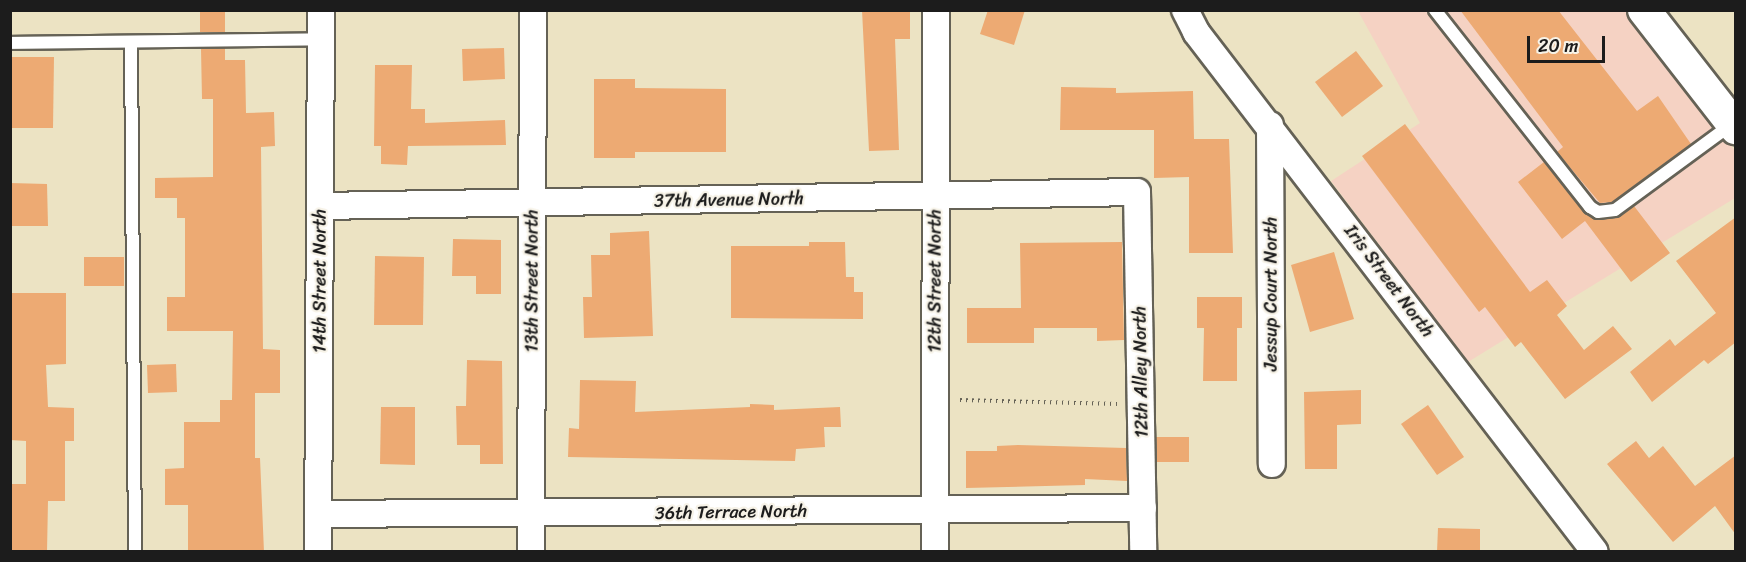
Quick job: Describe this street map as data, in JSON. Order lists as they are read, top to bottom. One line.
{"streets":{"street":["37th Avenue North","14th Street North","13th Street North","12th Street North","Iris Street North","Jessup Court North","12th Alley North","36th Terrace North"]},"crossings":[["37th Avenue North","14th Street North"],["37th Avenue North","13th Street North"],["37th Avenue North","12th Street North"],["37th Avenue North","12th Alley North"],["14th Street North","36th Terrace North"],["13th Street North","36th Terrace North"],["12th Street North","36th Terrace North"],["Iris Street North","Jessup Court North"],["12th Alley North","36th Terrace North"]],"scale_bar":"20 m"}
